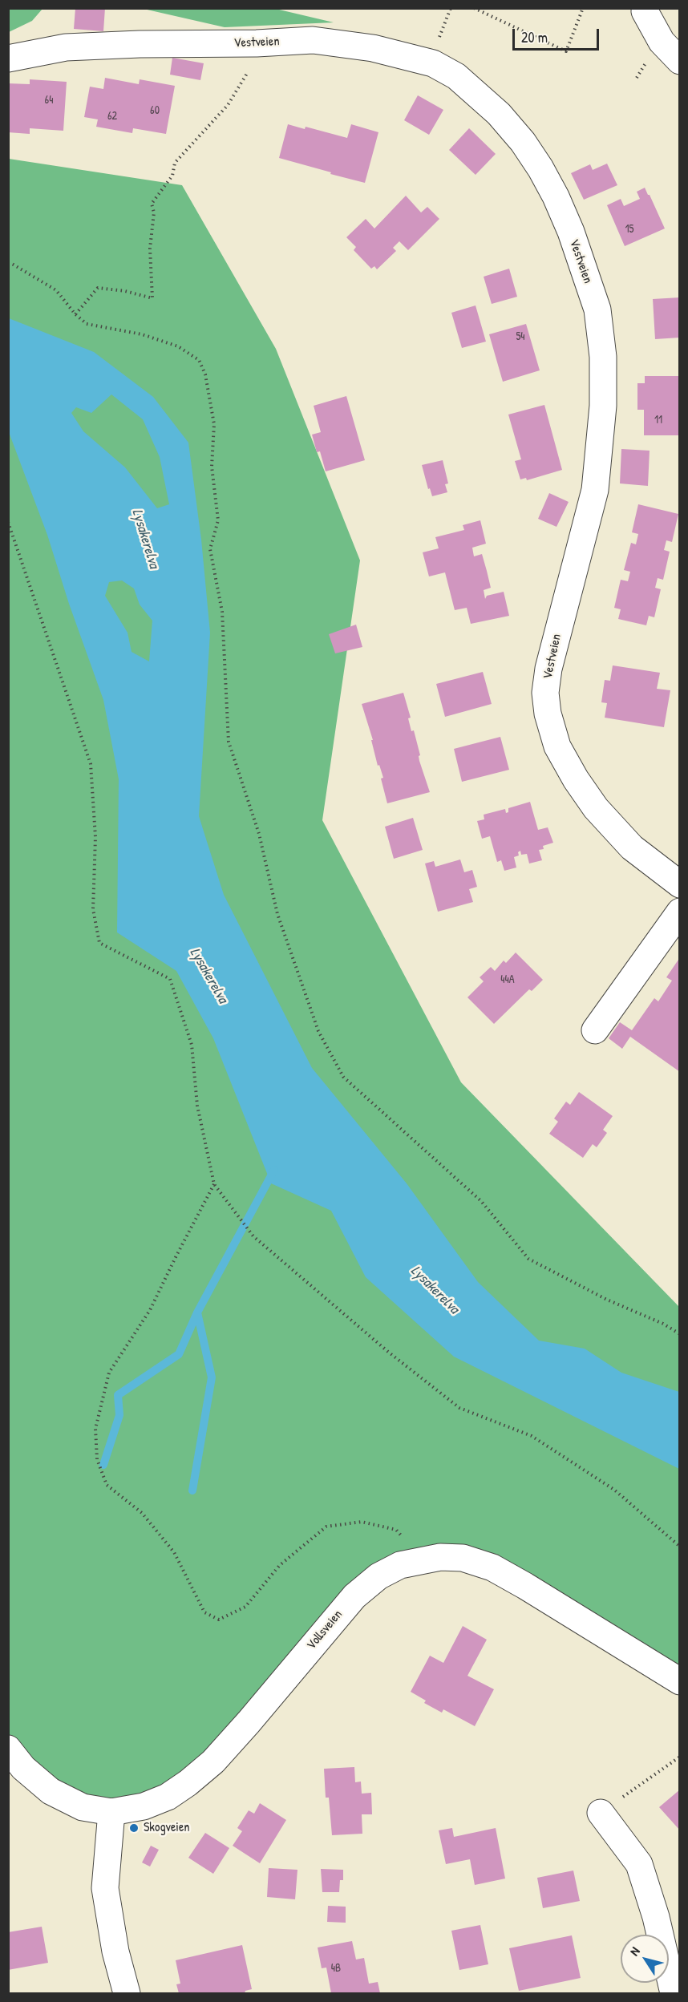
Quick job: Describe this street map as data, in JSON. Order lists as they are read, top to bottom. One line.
{"streets":{"street":["Vestveien","Vollsveien"]},"water":["Lysakerelva"],"places":["Skogveien"],"house_numbers":["64","60","62","15","54","11","44A","4B"],"scale_bar":"20 m","north":"top left"}
